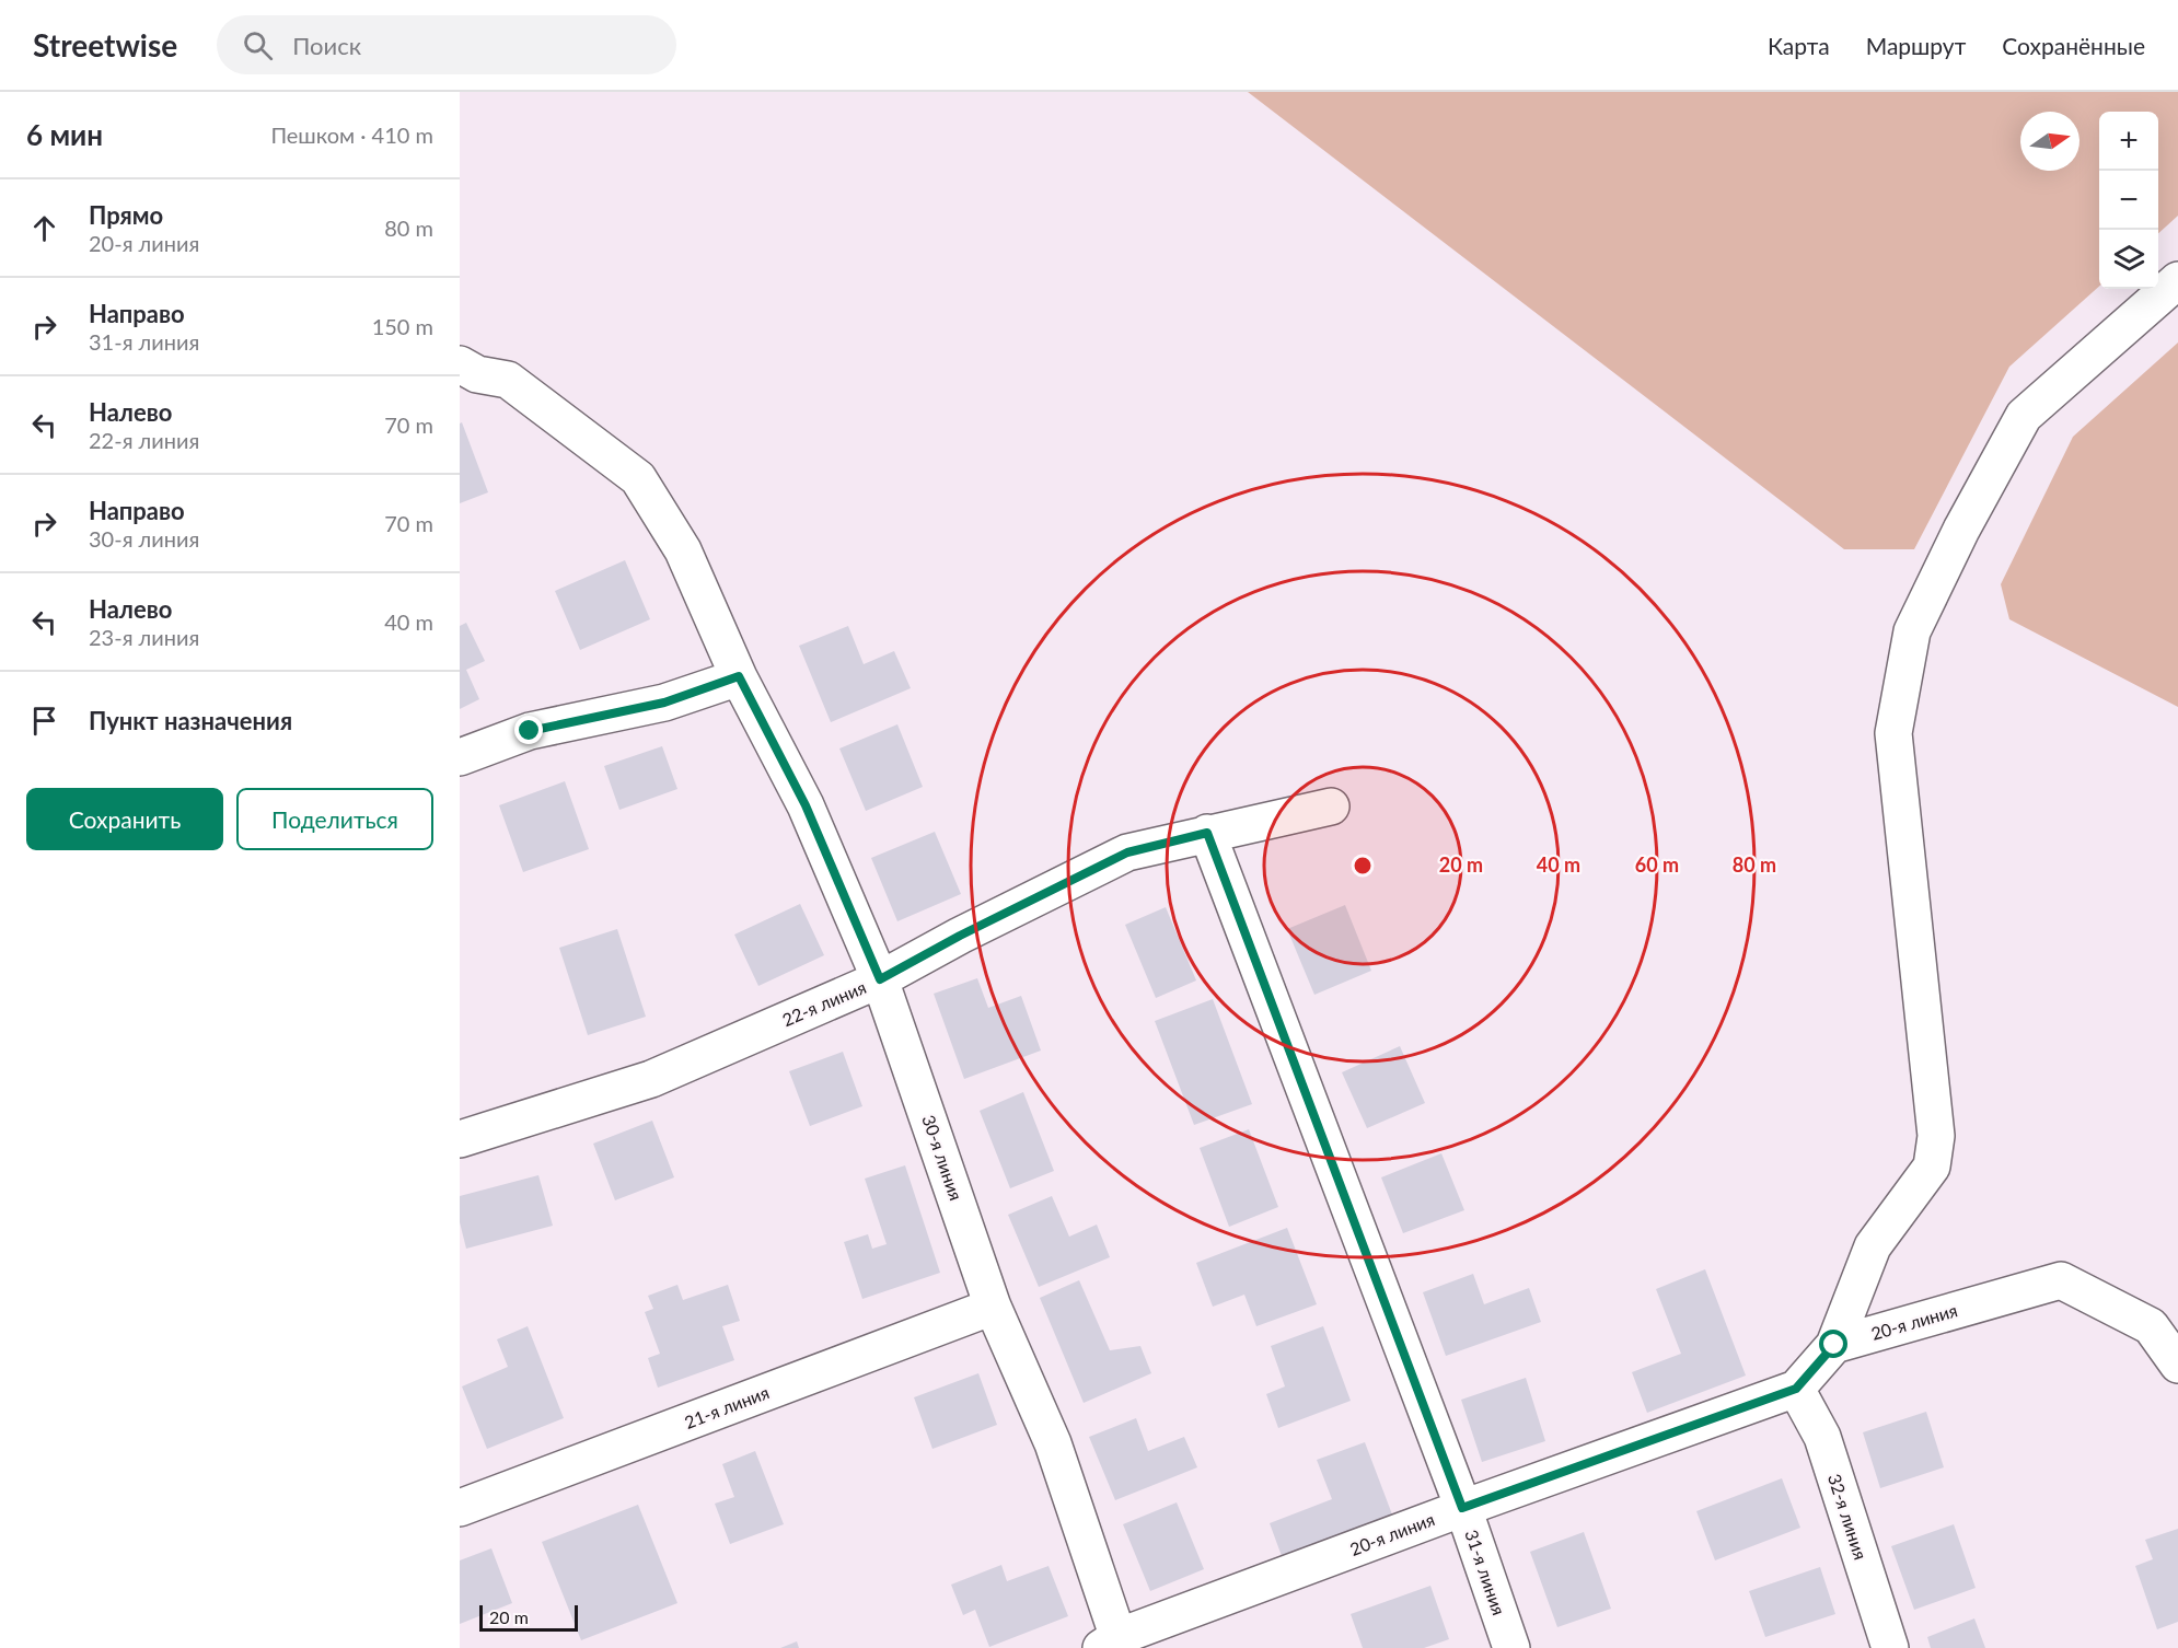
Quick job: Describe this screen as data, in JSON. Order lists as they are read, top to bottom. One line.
{"streets":{"street":["22-я линия","30-я линия","20-я линия","21-я линия","32-я линия","31-я линия"]},"crossings":[["22-я линия","30-я линия"],["22-я линия","31-я линия"],["30-я линия","20-я линия"],["30-я линия","21-я линия"],["20-я линия","32-я линия"],["20-я линия","31-я линия"]],"scale_bar":"20 m","north":"right","page":{"header":"Streetwise","search":"Поиск","nav":["Карта","Маршрут","Сохранённые"],"heading":["6 мин","Пешком · 410 m"],"map_buttons":["+","−"],"list":[["Прямо","20-я линия","80 m"],["Направо","31-я линия","150 m"],["Налево","22-я линия","70 m"],["Направо","30-я линия","70 m"],["Налево","23-я линия","40 m"],"Пункт назначения"],"buttons":["Сохранить","Поделиться"],"scale":"20 m"},"rings":["20 m","40 m","60 m","80 m"]}
